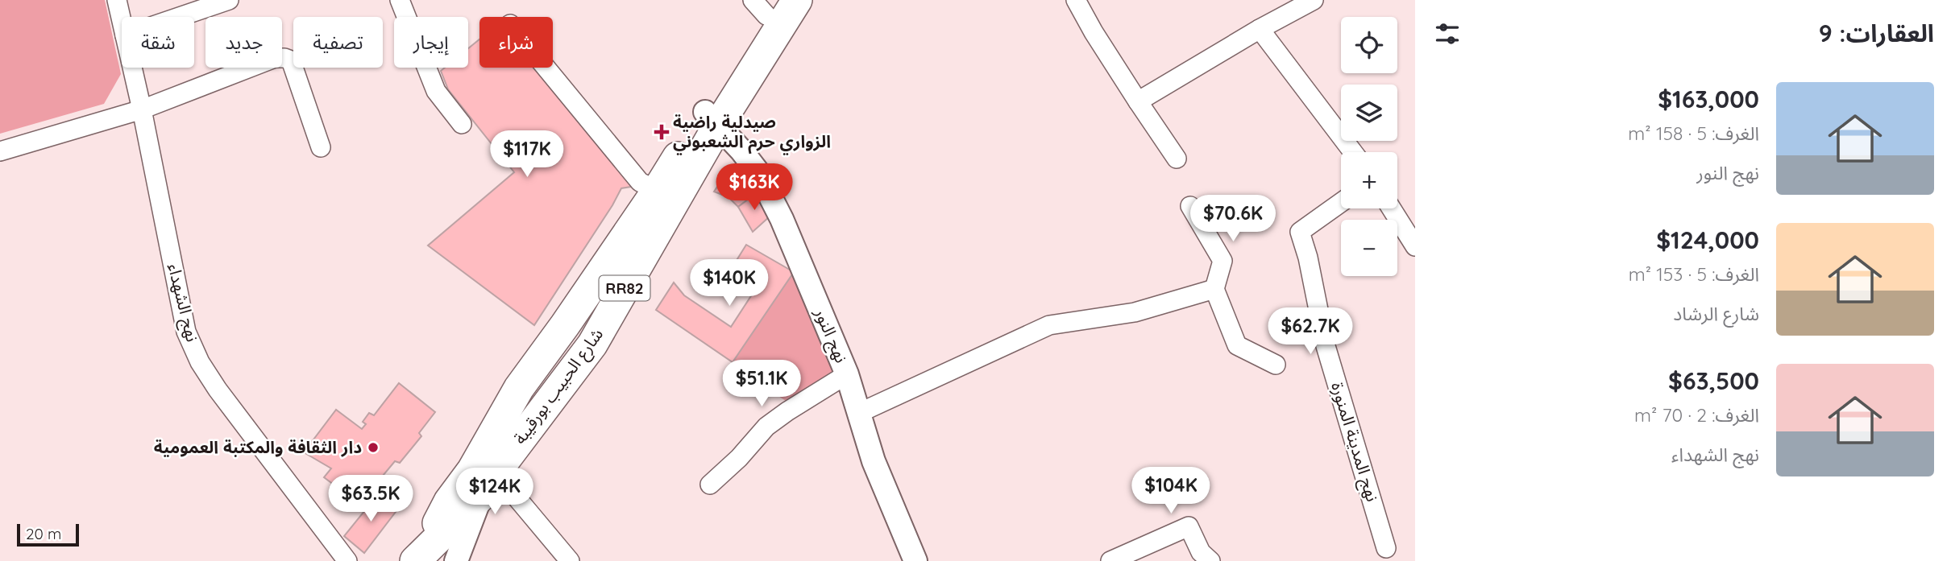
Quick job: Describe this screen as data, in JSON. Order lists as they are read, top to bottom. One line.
{"streets":{"main road":["RR82","شارع الحبيب بورقيبة"],"street":["نهج الشهداء","نهج النور","نهج المدينة المنورة"]},"crossings":[["نهج النور","شارع الحبيب بورقيبة"]],"places":{"health":["صيدلية راضية الزواري حرم الشعبوني"],"other":["دار الثقافة والمكتبة العمومية"]},"scale_bar":"20 m","page":{"heading":"العقارات: 9","map_buttons":["+","−"],"chip":["شراء","إيجار","تصفية","جديد","شقة"],"list":[{"name":"$163,000","note":"الغرف: 5 · 158 m² · نهج النور"},{"name":"$124,000","note":"الغرف: 5 · 153 m² · شارع الرشاد"},{"name":"$63,500","note":"الغرف: 2 · 70 m² · نهج الشهداء"}],"price":["$117K","$163K","$70.6K","$140K","$62.7K","$51.1K","$104K","$124K","$63.5K"],"scale":"20 m"}}
